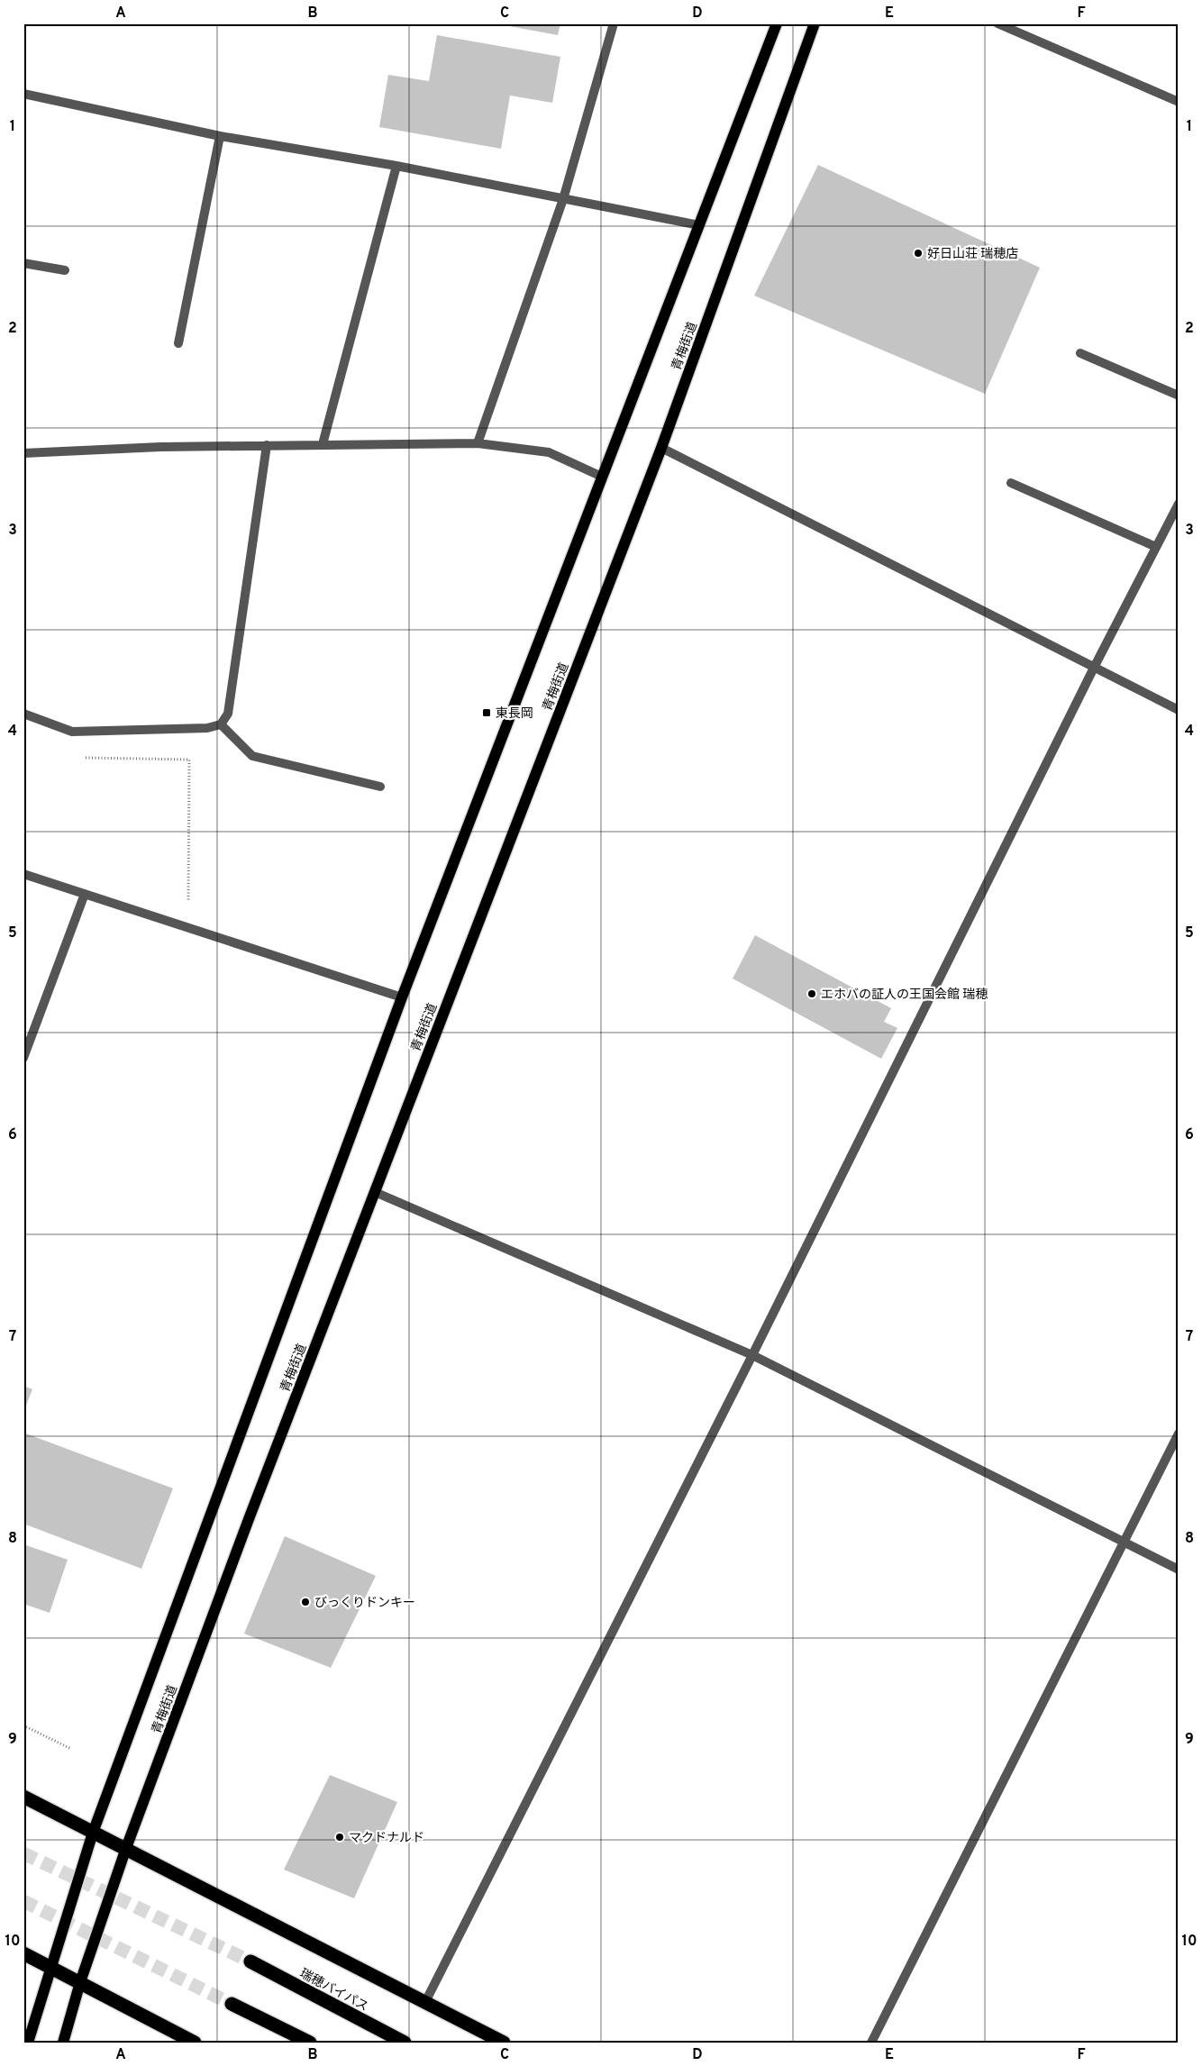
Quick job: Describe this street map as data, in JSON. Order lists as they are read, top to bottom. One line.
{"streets":{"highway":["瑞穂バイパス"],"main road":["青梅街道"]},"places":{"other":["好日山荘 瑞穂店","エホバの証人の王国会館 瑞穂","びっくりドンキー","マクドナルド"],"transit":["東長岡"]},"grid":{"columns":["A","B","C","D","E","F"],"rows":["1","2","3","4","5","6","7","8","9","10"]}}
